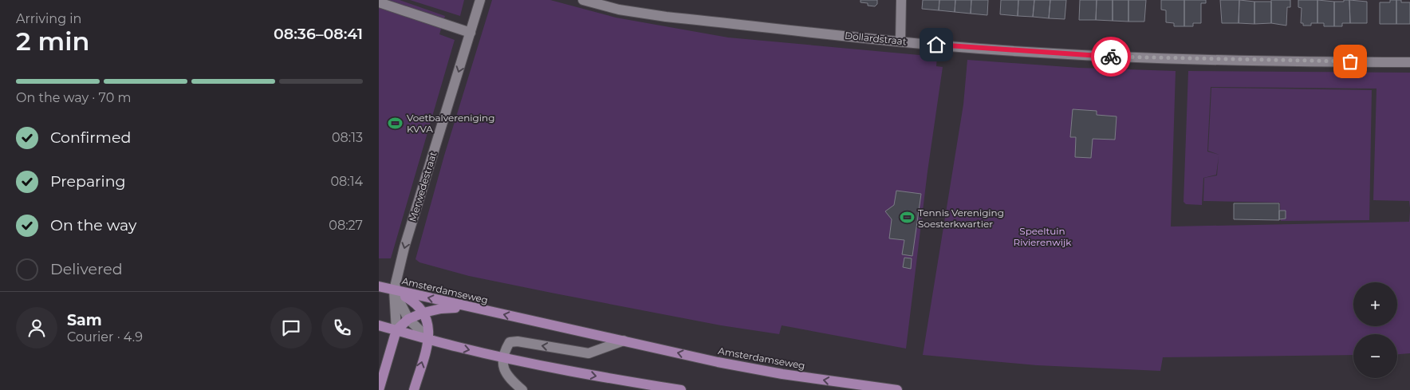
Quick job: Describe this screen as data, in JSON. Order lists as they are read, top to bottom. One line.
{"streets":{"main road":["Amsterdamseweg"],"street":["Dollardstraat","Merwedestraat"]},"crossings":[["Merwedestraat","Amsterdamseweg"]],"one_way":["Merwedestraat"],"parks":["Speeltuin Rivierenwijk"],"places":{"sports":["Voetbalvereniging KVVA","Tennis Vereniging Soesterkwartier"]},"page":{"heading":["2 min","Arriving in","08:36–08:41"],"panel":["Sam","Courier · 4.9"],"bar":"On the way · 70 m","list":[["Confirmed","08:13"],["Preparing","08:14"],["On the way","08:27"],"Delivered"],"map_buttons":["+","−"]}}
